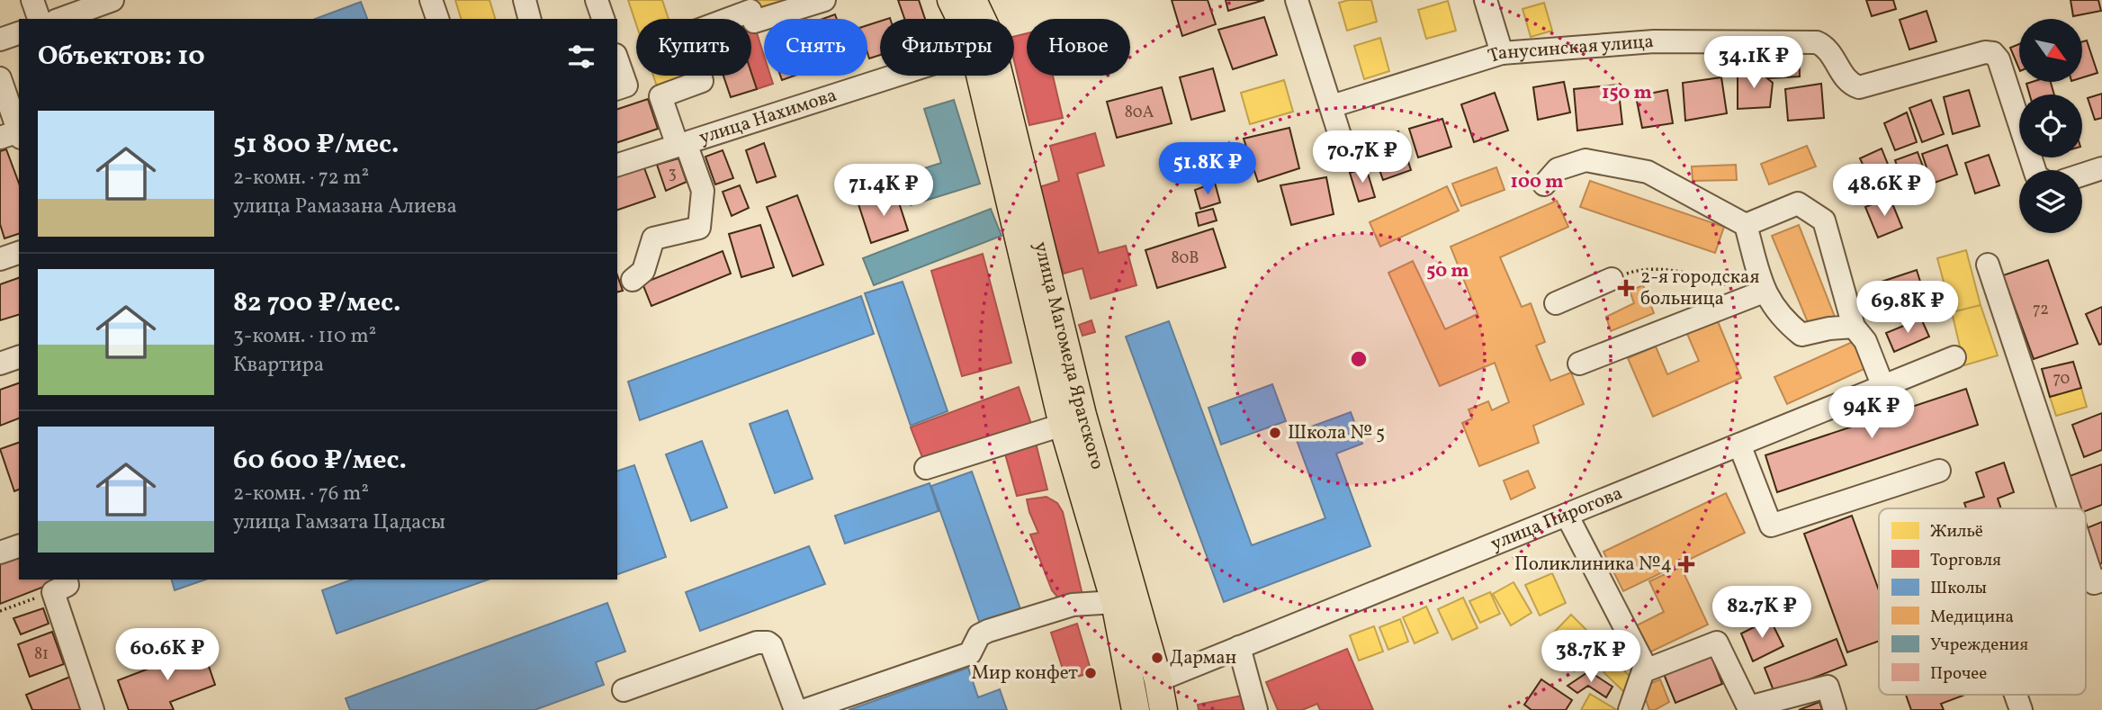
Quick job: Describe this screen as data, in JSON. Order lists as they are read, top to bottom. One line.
{"streets":{"main road":["улица Магомеда Ярагского"],"street":["Танусинская улица","улица Нахимова","улица Пирогова"]},"crossings":[["улица Магомеда Ярагского","улица Пирогова"]],"places":{"health":["2-я городская больница","Поликлиника №4"],"other":["Школа № 5","Дарман","Мир конфет"]},"house_numbers":["80А","3","80В","72","70","81"],"legend":["Жильё","Торговля","Школы","Медицина","Учреждения","Прочее"],"north":"bottom right","page":{"chip":["Купить","Снять","Фильтры","Новое"],"heading":"Объектов: 10","price":["34.1K ₽","70.7K ₽","51.8K ₽","71.4K ₽","48.6K ₽","69.8K ₽","94K ₽","82.7K ₽","60.6K ₽","38.7K ₽"],"list":[{"name":"51 800 ₽/мес.","note":"2-комн. · 72 m² · улица Рамазана Алиева"},{"name":"82 700 ₽/мес.","note":"3-комн. · 110 m² · Квартира"},{"name":"60 600 ₽/мес.","note":"2-комн. · 76 m² · улица Гамзата Цадасы"}]},"rings":["150 m","100 m","50 m"]}
